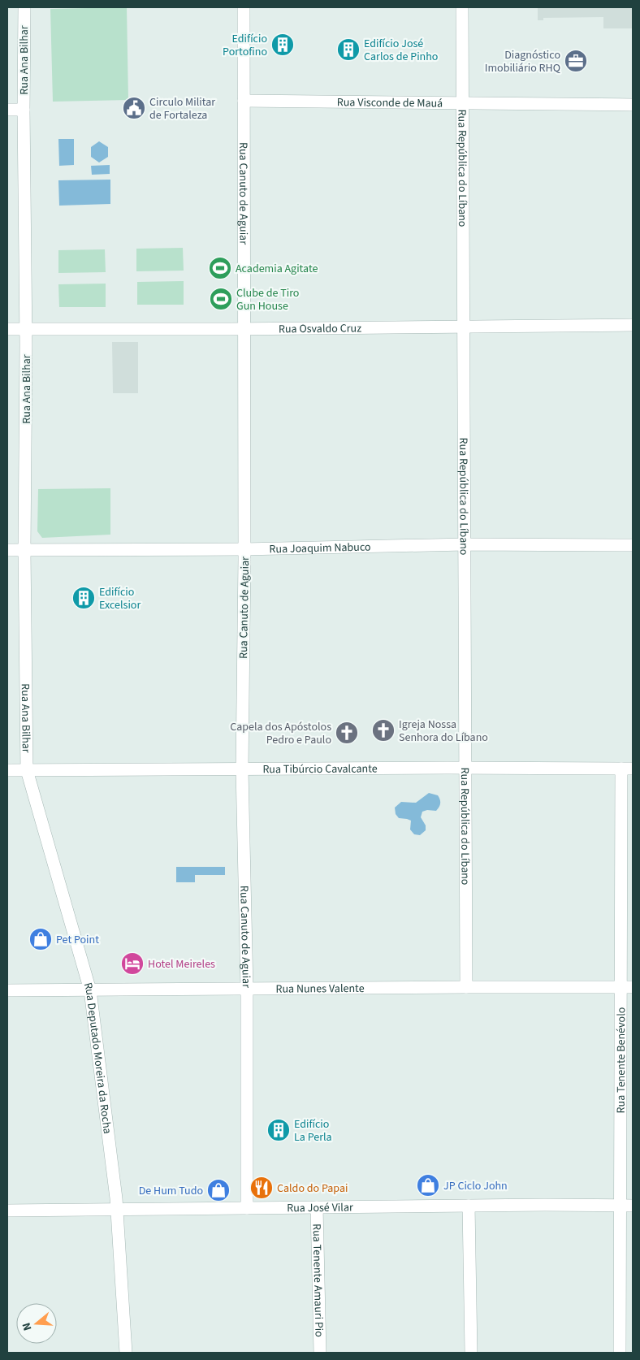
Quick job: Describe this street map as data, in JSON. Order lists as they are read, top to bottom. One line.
{"streets":{"street":["Rua Ana Bilhar","Rua Visconde de Mauá","Rua República do Líbano","Rua Canuto de Aguiar","Rua Osvaldo Cruz","Rua Joaquim Nabuco","Rua Tibúrcio Cavalcante","Rua Nunes Valente","Rua Deputado Moreira da Rocha","Rua Tenente Benévolo","Rua José Vilar","Rua Tenente Amauri Pio"]},"crossings":[["Rua Ana Bilhar","Rua Osvaldo Cruz"],["Rua Ana Bilhar","Rua Joaquim Nabuco"],["Rua Ana Bilhar","Rua Tibúrcio Cavalcante"],["Rua Ana Bilhar","Rua Deputado Moreira da Rocha"],["Rua Visconde de Mauá","Rua República do Líbano"],["Rua Visconde de Mauá","Rua Canuto de Aguiar"],["Rua República do Líbano","Rua Osvaldo Cruz"],["Rua República do Líbano","Rua Joaquim Nabuco"],["Rua República do Líbano","Rua Tibúrcio Cavalcante"],["Rua República do Líbano","Rua Nunes Valente"],["Rua Canuto de Aguiar","Rua Osvaldo Cruz"],["Rua Canuto de Aguiar","Rua Joaquim Nabuco"],["Rua Canuto de Aguiar","Rua Tibúrcio Cavalcante"],["Rua Canuto de Aguiar","Rua Nunes Valente"],["Rua Canuto de Aguiar","Rua José Vilar"],["Rua Tibúrcio Cavalcante","Rua Deputado Moreira da Rocha"],["Rua Tibúrcio Cavalcante","Rua Tenente Benévolo"],["Rua Nunes Valente","Rua Deputado Moreira da Rocha"],["Rua Nunes Valente","Rua Tenente Benévolo"],["Rua Deputado Moreira da Rocha","Rua José Vilar"],["Rua Tenente Benévolo","Rua José Vilar"],["Rua José Vilar","Rua Tenente Amauri Pio"]],"places":{"building":["Edifício Portofino","Edifício José Carlos de Pinho","Edifício Excelsior","Edifício La Perla"],"office":["Diagnóstico Imobiliário RHQ"],"public building":["Circulo Militar de Fortaleza"],"sports":["Academia Agitate","Clube de Tiro Gun House"],"church":["Igreja Nossa Senhora do Líbano","Capela dos Apóstolos Pedro e Paulo"],"shop":["Pet Point","JP Ciclo John","De Hum Tudo"],"hotel":["Hotel Meireles"],"restaurant":["Caldo do Papai"]},"north":"left"}
